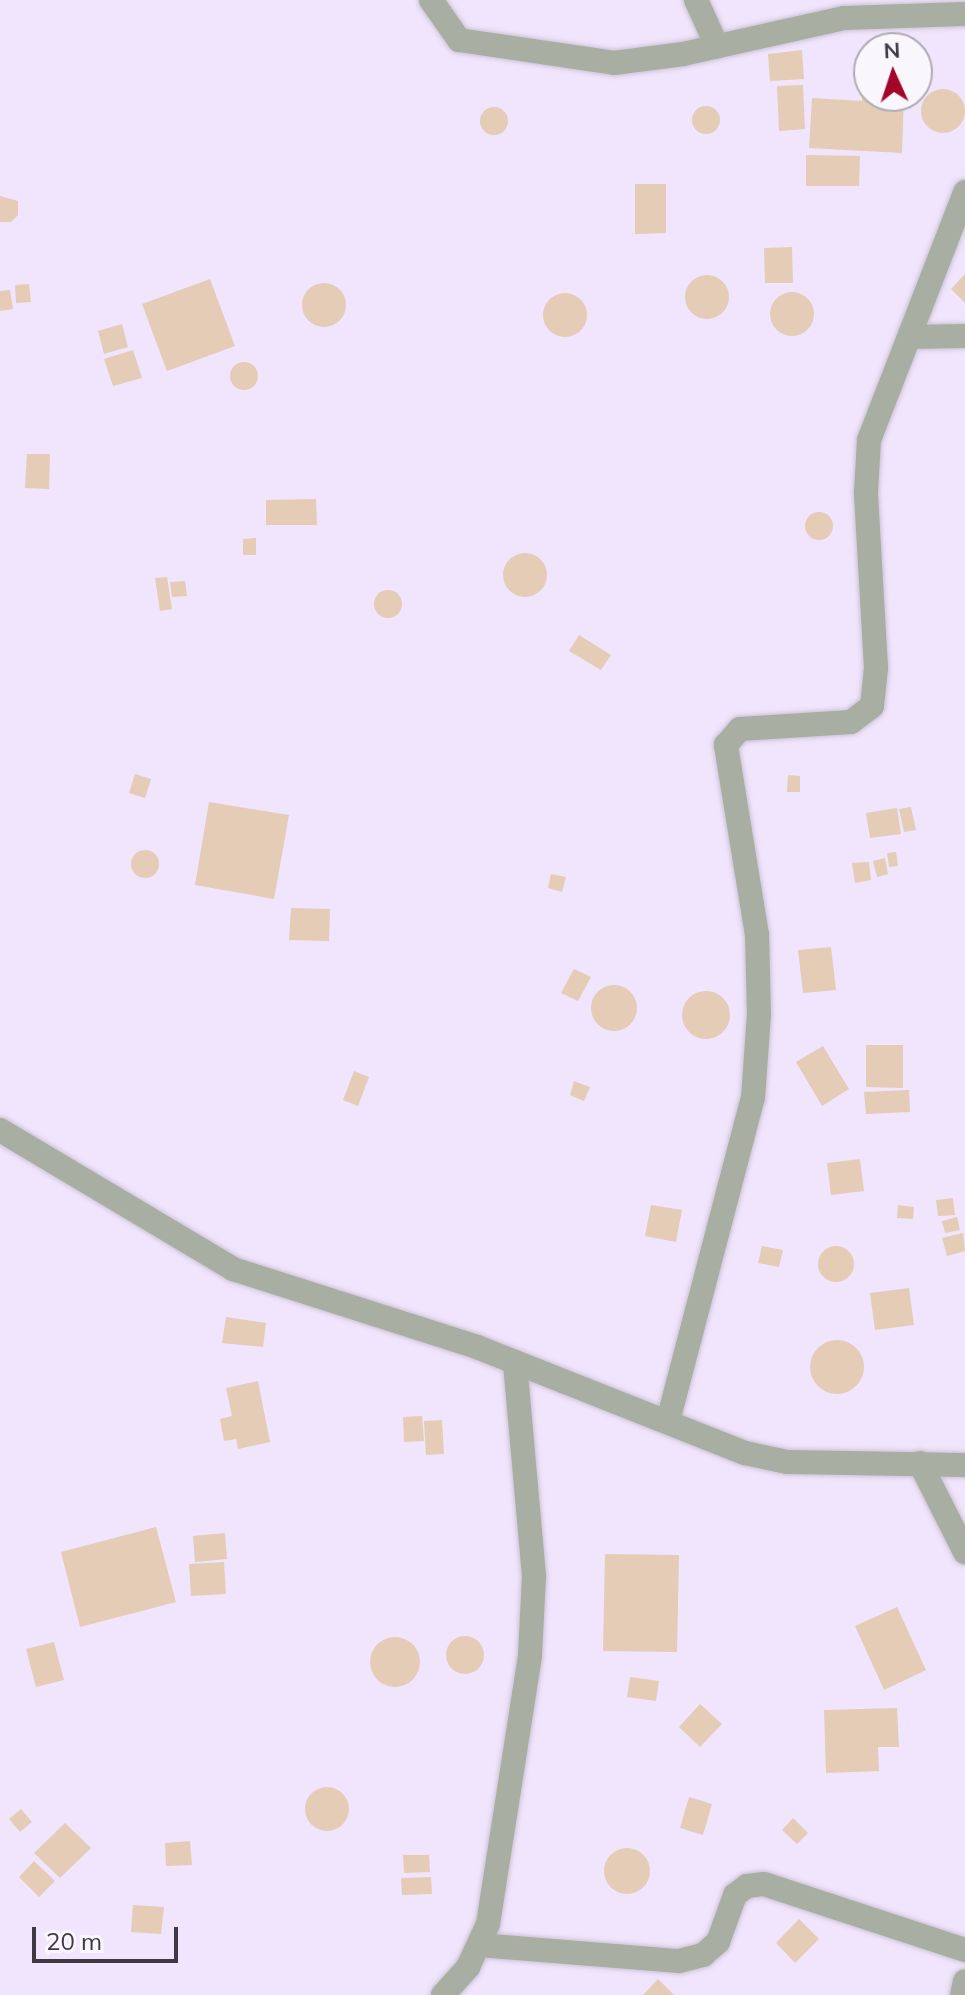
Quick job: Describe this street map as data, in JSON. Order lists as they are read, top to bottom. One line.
{"scale_bar":"20 m","north":"top"}
